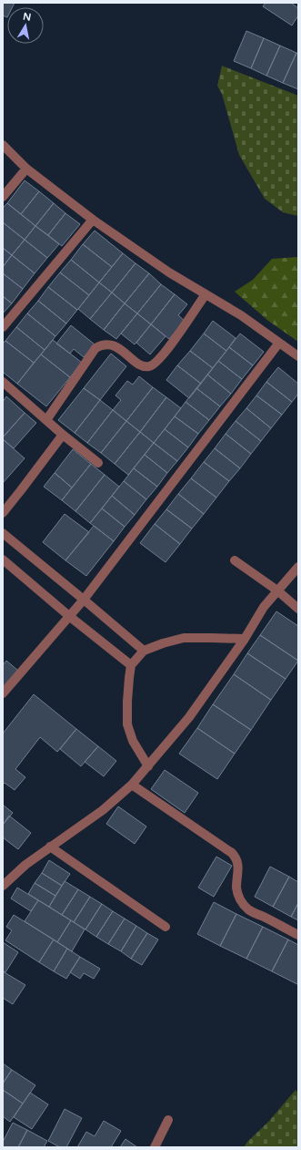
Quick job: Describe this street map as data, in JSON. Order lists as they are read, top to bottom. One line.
{"north":"top"}
